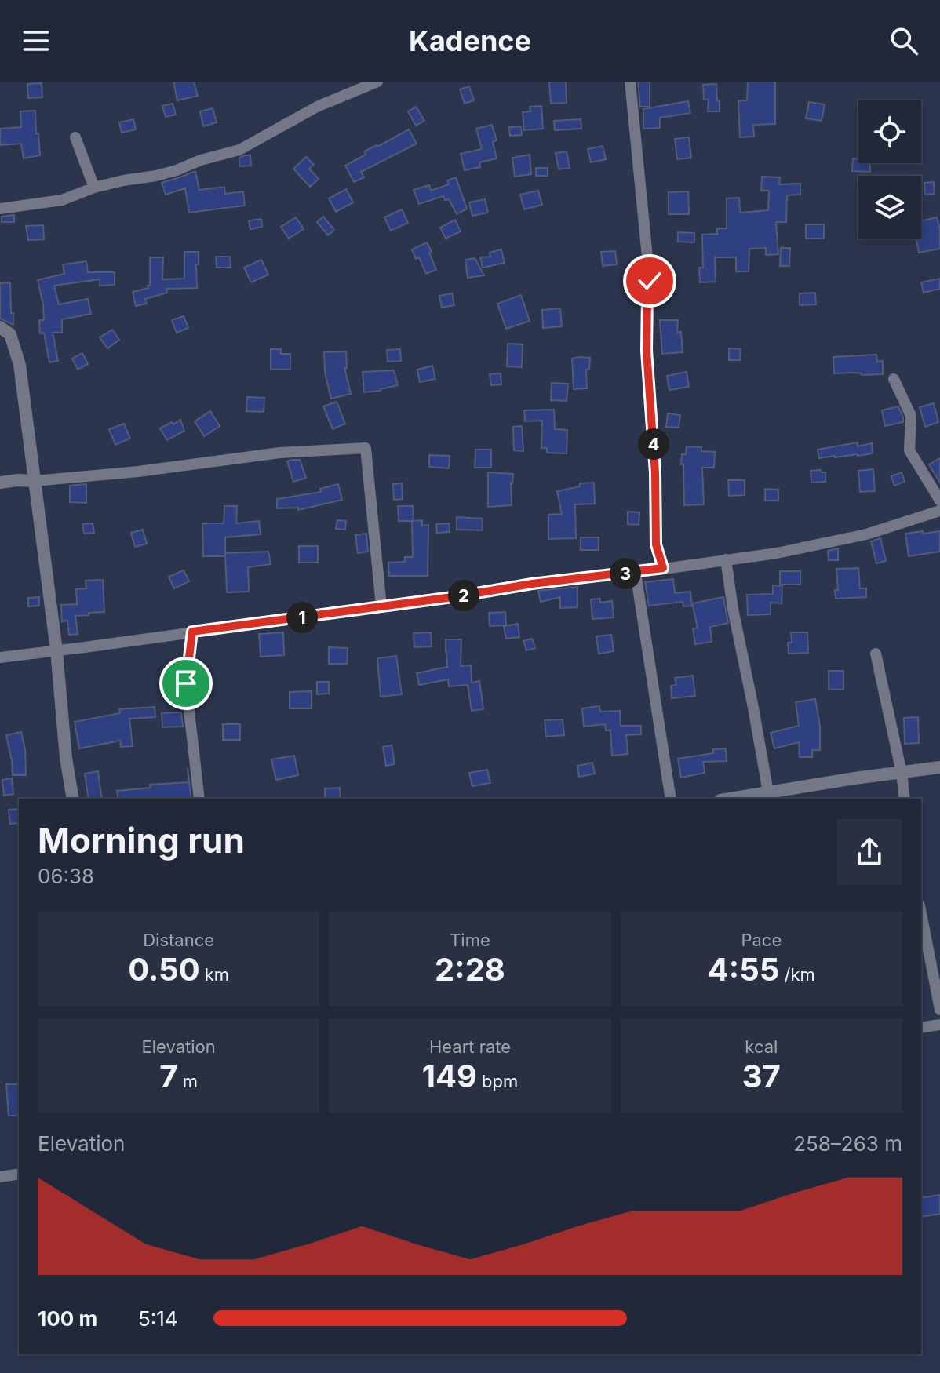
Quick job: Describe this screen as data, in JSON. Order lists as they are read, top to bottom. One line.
{"page":{"header":"Kadence","pins":["4","3","2","1"],"heading":["Morning run","06:38"],"stats":[["Distance","0.50 km"],["Time","2:28"],["Pace","4:55 /km"],["Elevation","7 m"],["Heart rate","149 bpm"],["kcal","37"]],"chart":["Elevation","258–263 m"],"list":[{"name":"100 m","note":"5:14"}]}}
